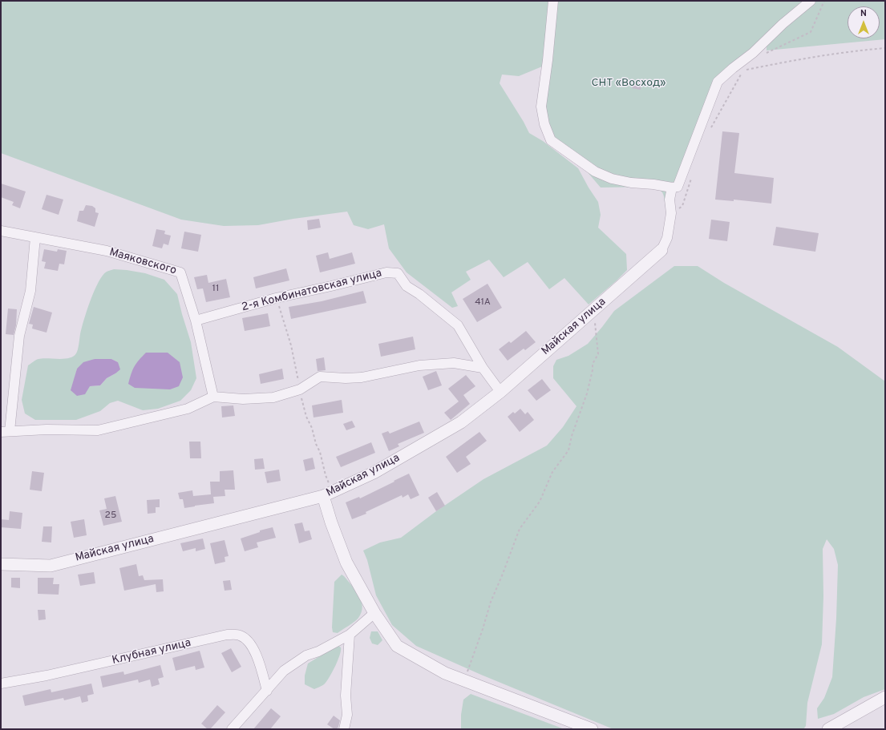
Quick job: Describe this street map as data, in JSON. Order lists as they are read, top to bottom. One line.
{"streets":{"street":["Маяковского","2-я Комбинатовская улица","Майская улица","Клубная улица"]},"crossings":[["Маяковского","2-я Комбинатовская улица"]],"parks":["СНТ «Восход»"],"house_numbers":["11","41А","25"],"north":"top"}
